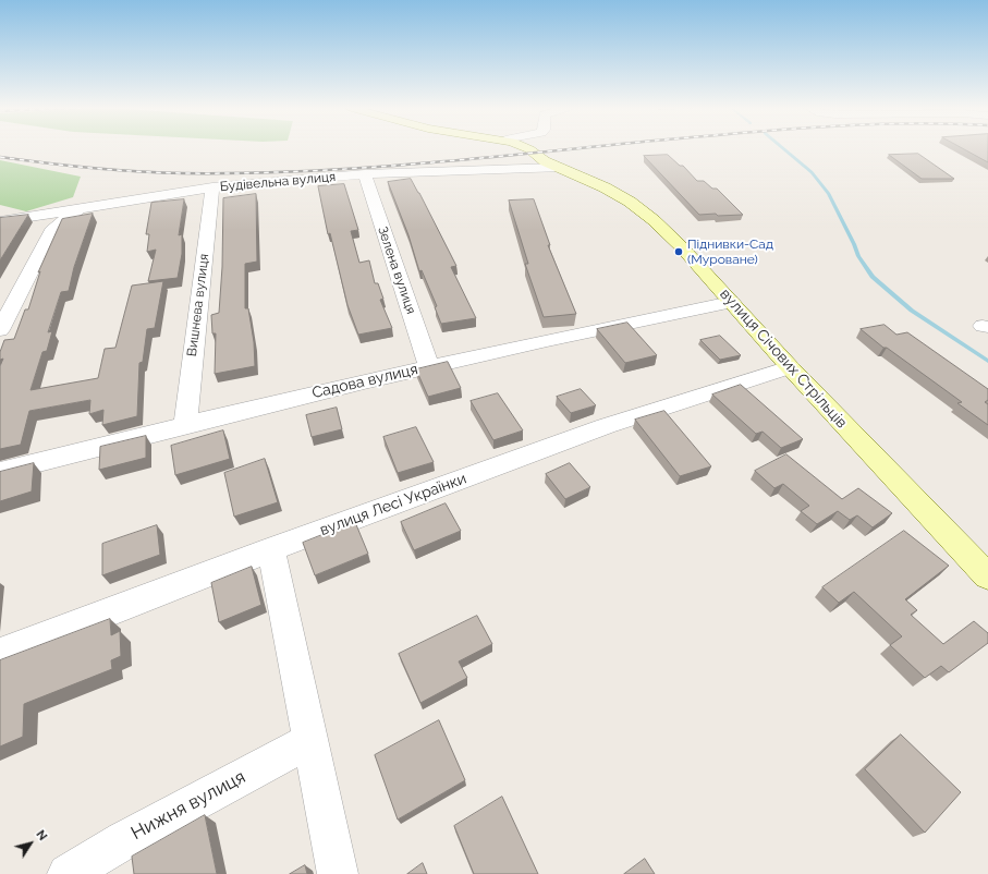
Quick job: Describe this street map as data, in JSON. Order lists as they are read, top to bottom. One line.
{"streets":{"street":["Будівельна вулиця","Зелена вулиця","Вишнева вулиця","вулиця Січових Стрільців","Садова вулиця","вулиця Лесі Українки","Нижня вулиця"]},"crossings":[["Будівельна вулиця","Зелена вулиця"],["Будівельна вулиця","Вишнева вулиця"],["Будівельна вулиця","вулиця Січових Стрільців"],["Зелена вулиця","Садова вулиця"],["Вишнева вулиця","Садова вулиця"],["вулиця Січових Стрільців","Садова вулиця"],["вулиця Січових Стрільців","вулиця Лесі Українки"]],"places":["Піднивки-Сад (Муроване)"],"north":"top right"}
